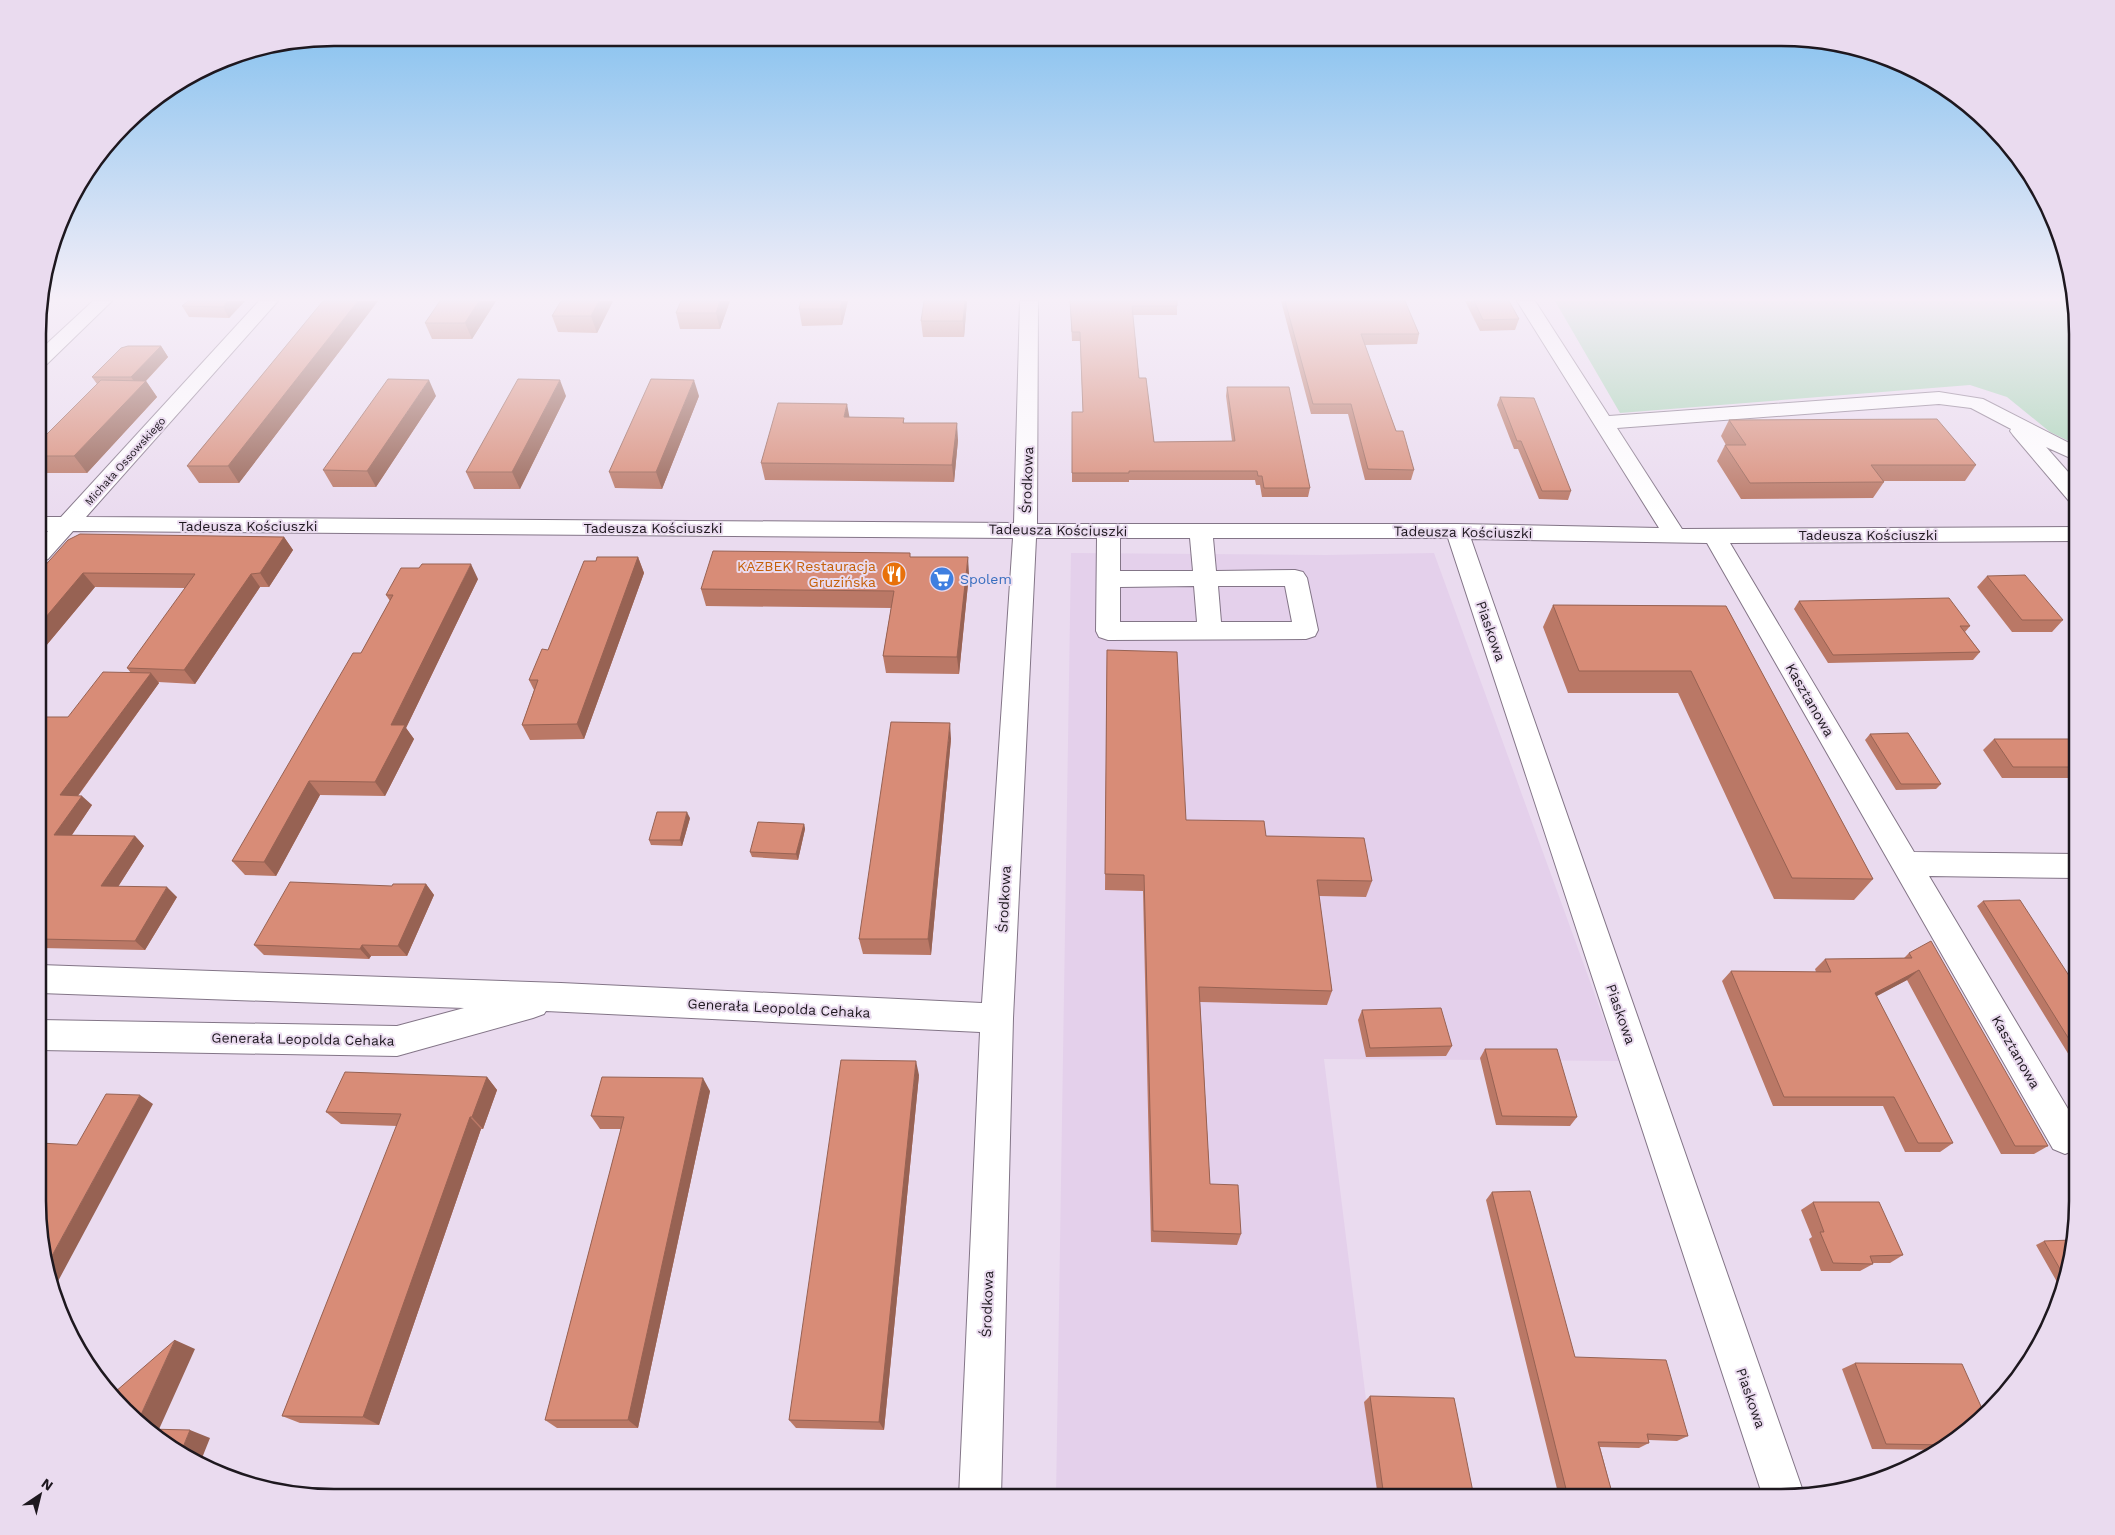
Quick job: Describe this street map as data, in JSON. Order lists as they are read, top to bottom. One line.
{"streets":{"street":["Michała Ossowskiego","Środkowa","Tadeusza Kościuszki","Piaskowa","Kasztanowa","Generała Leopolda Cehaka"]},"crossings":[["Michała Ossowskiego","Tadeusza Kościuszki"],["Środkowa","Tadeusza Kościuszki"],["Środkowa","Generała Leopolda Cehaka"],["Tadeusza Kościuszki","Piaskowa"],["Tadeusza Kościuszki","Kasztanowa"]],"places":{"restaurant":["KAZBEK Restauracja Gruzińska"],"supermarket":["Spolem"]},"north":"top right"}
